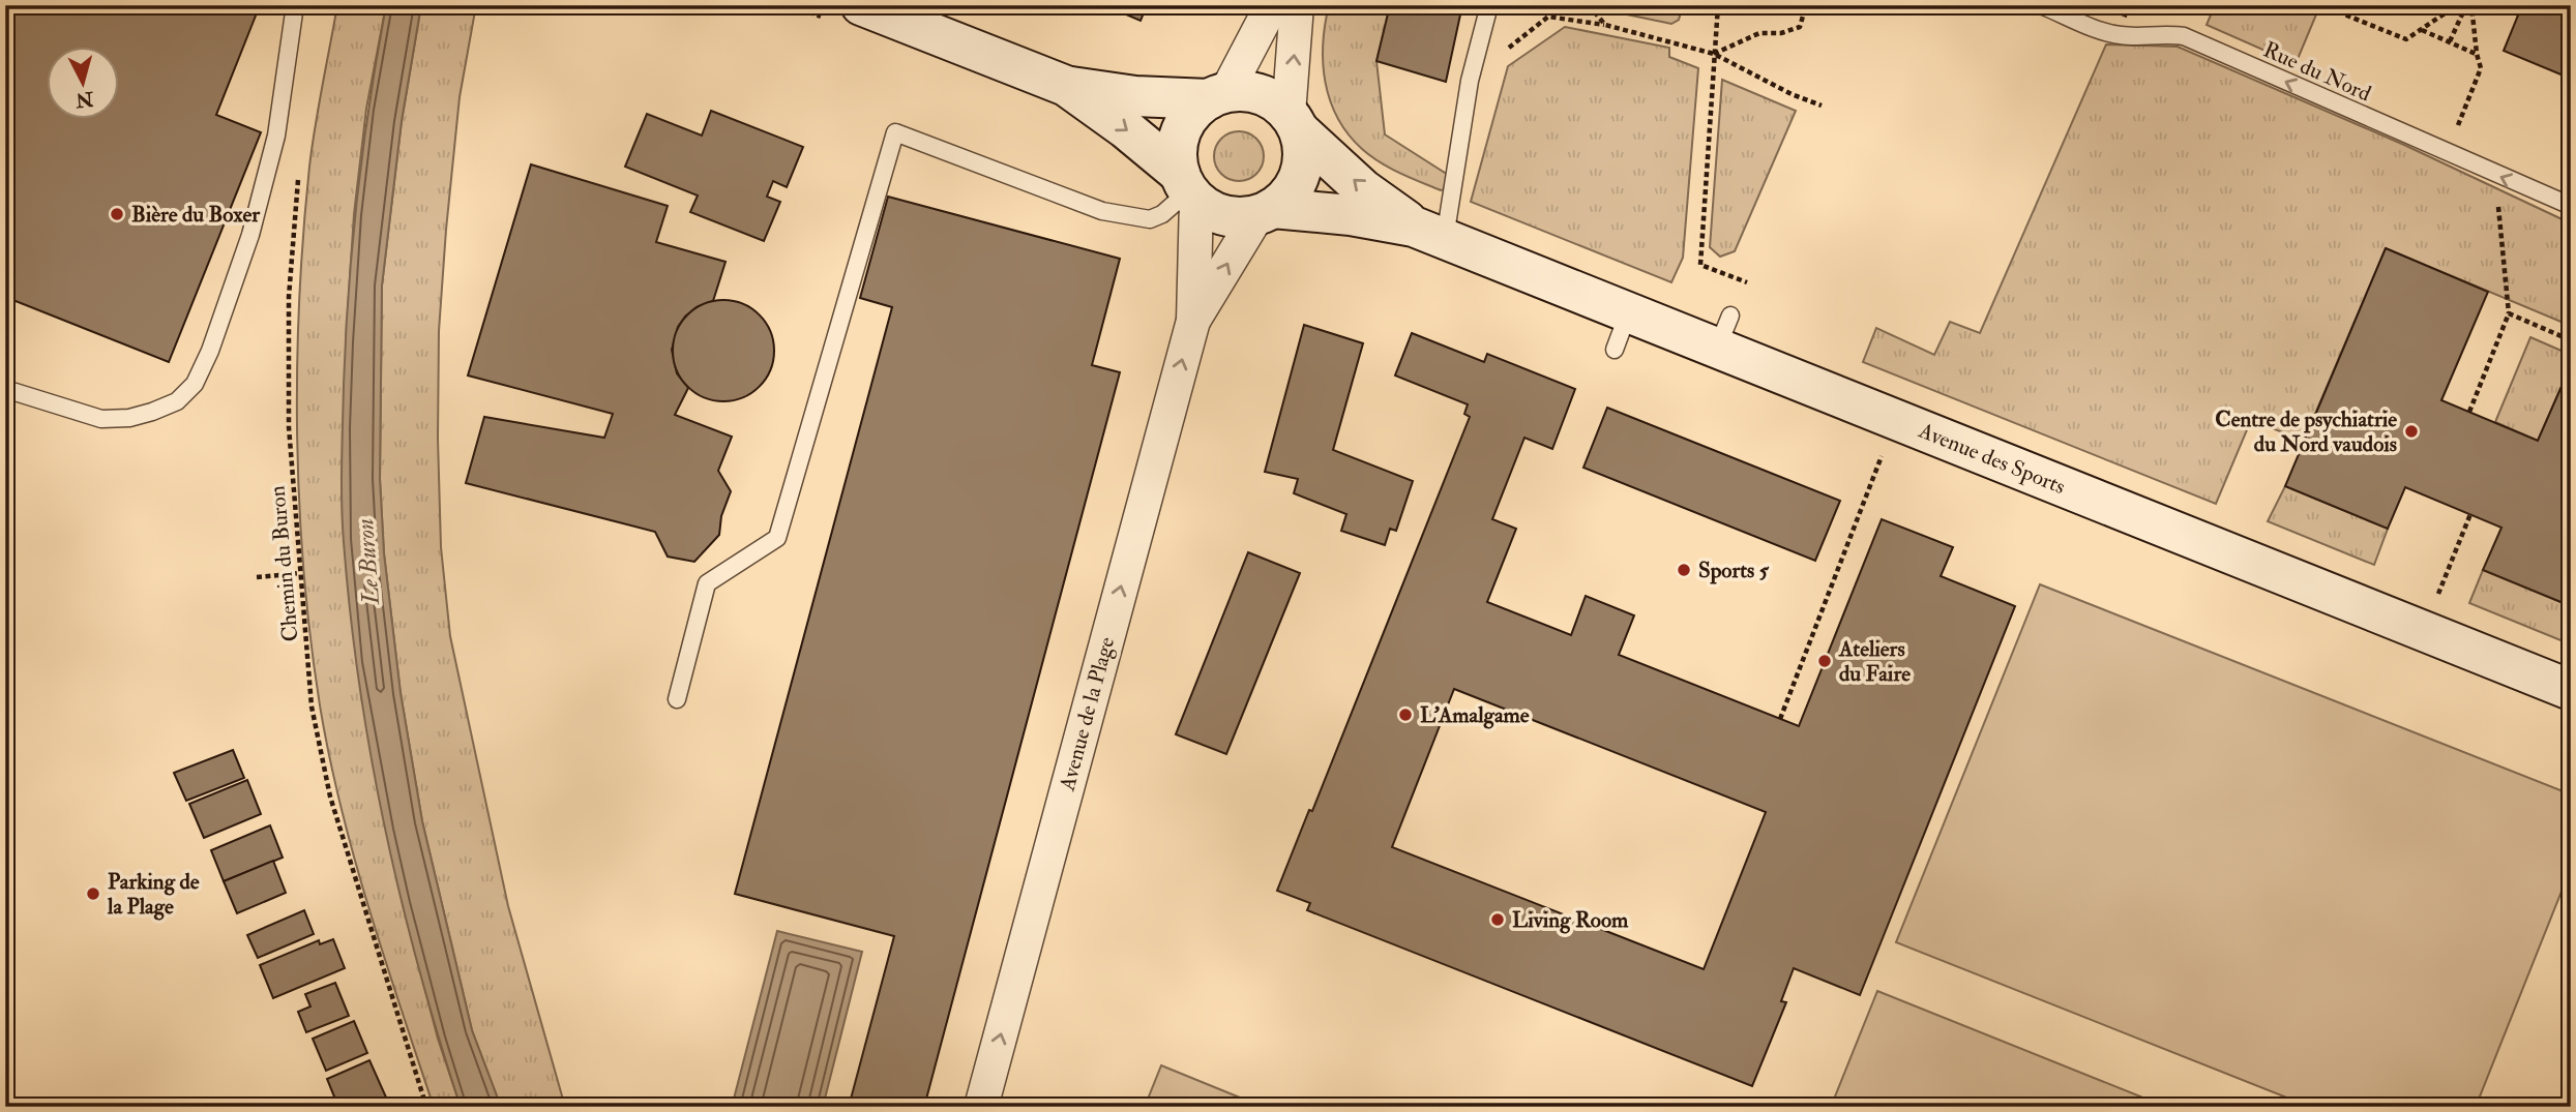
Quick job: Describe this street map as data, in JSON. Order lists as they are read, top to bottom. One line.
{"streets":{"street":["Avenue des Sports","Avenue de la Plage"],"lane":["Rue du Nord"],"path":["Chemin du Buron"]},"crossings":[["Avenue des Sports","Avenue de la Plage"]],"one_way":["Rue du Nord","Avenue de la Plage"],"water":["Le Buron"],"places":["Bière du Boxer","Centre de psychiatrie du Nord vaudois","Sports 5","Ateliers du Faire","L'Amalgame","Parking de la Plage","Living Room"],"north":"bottom"}
